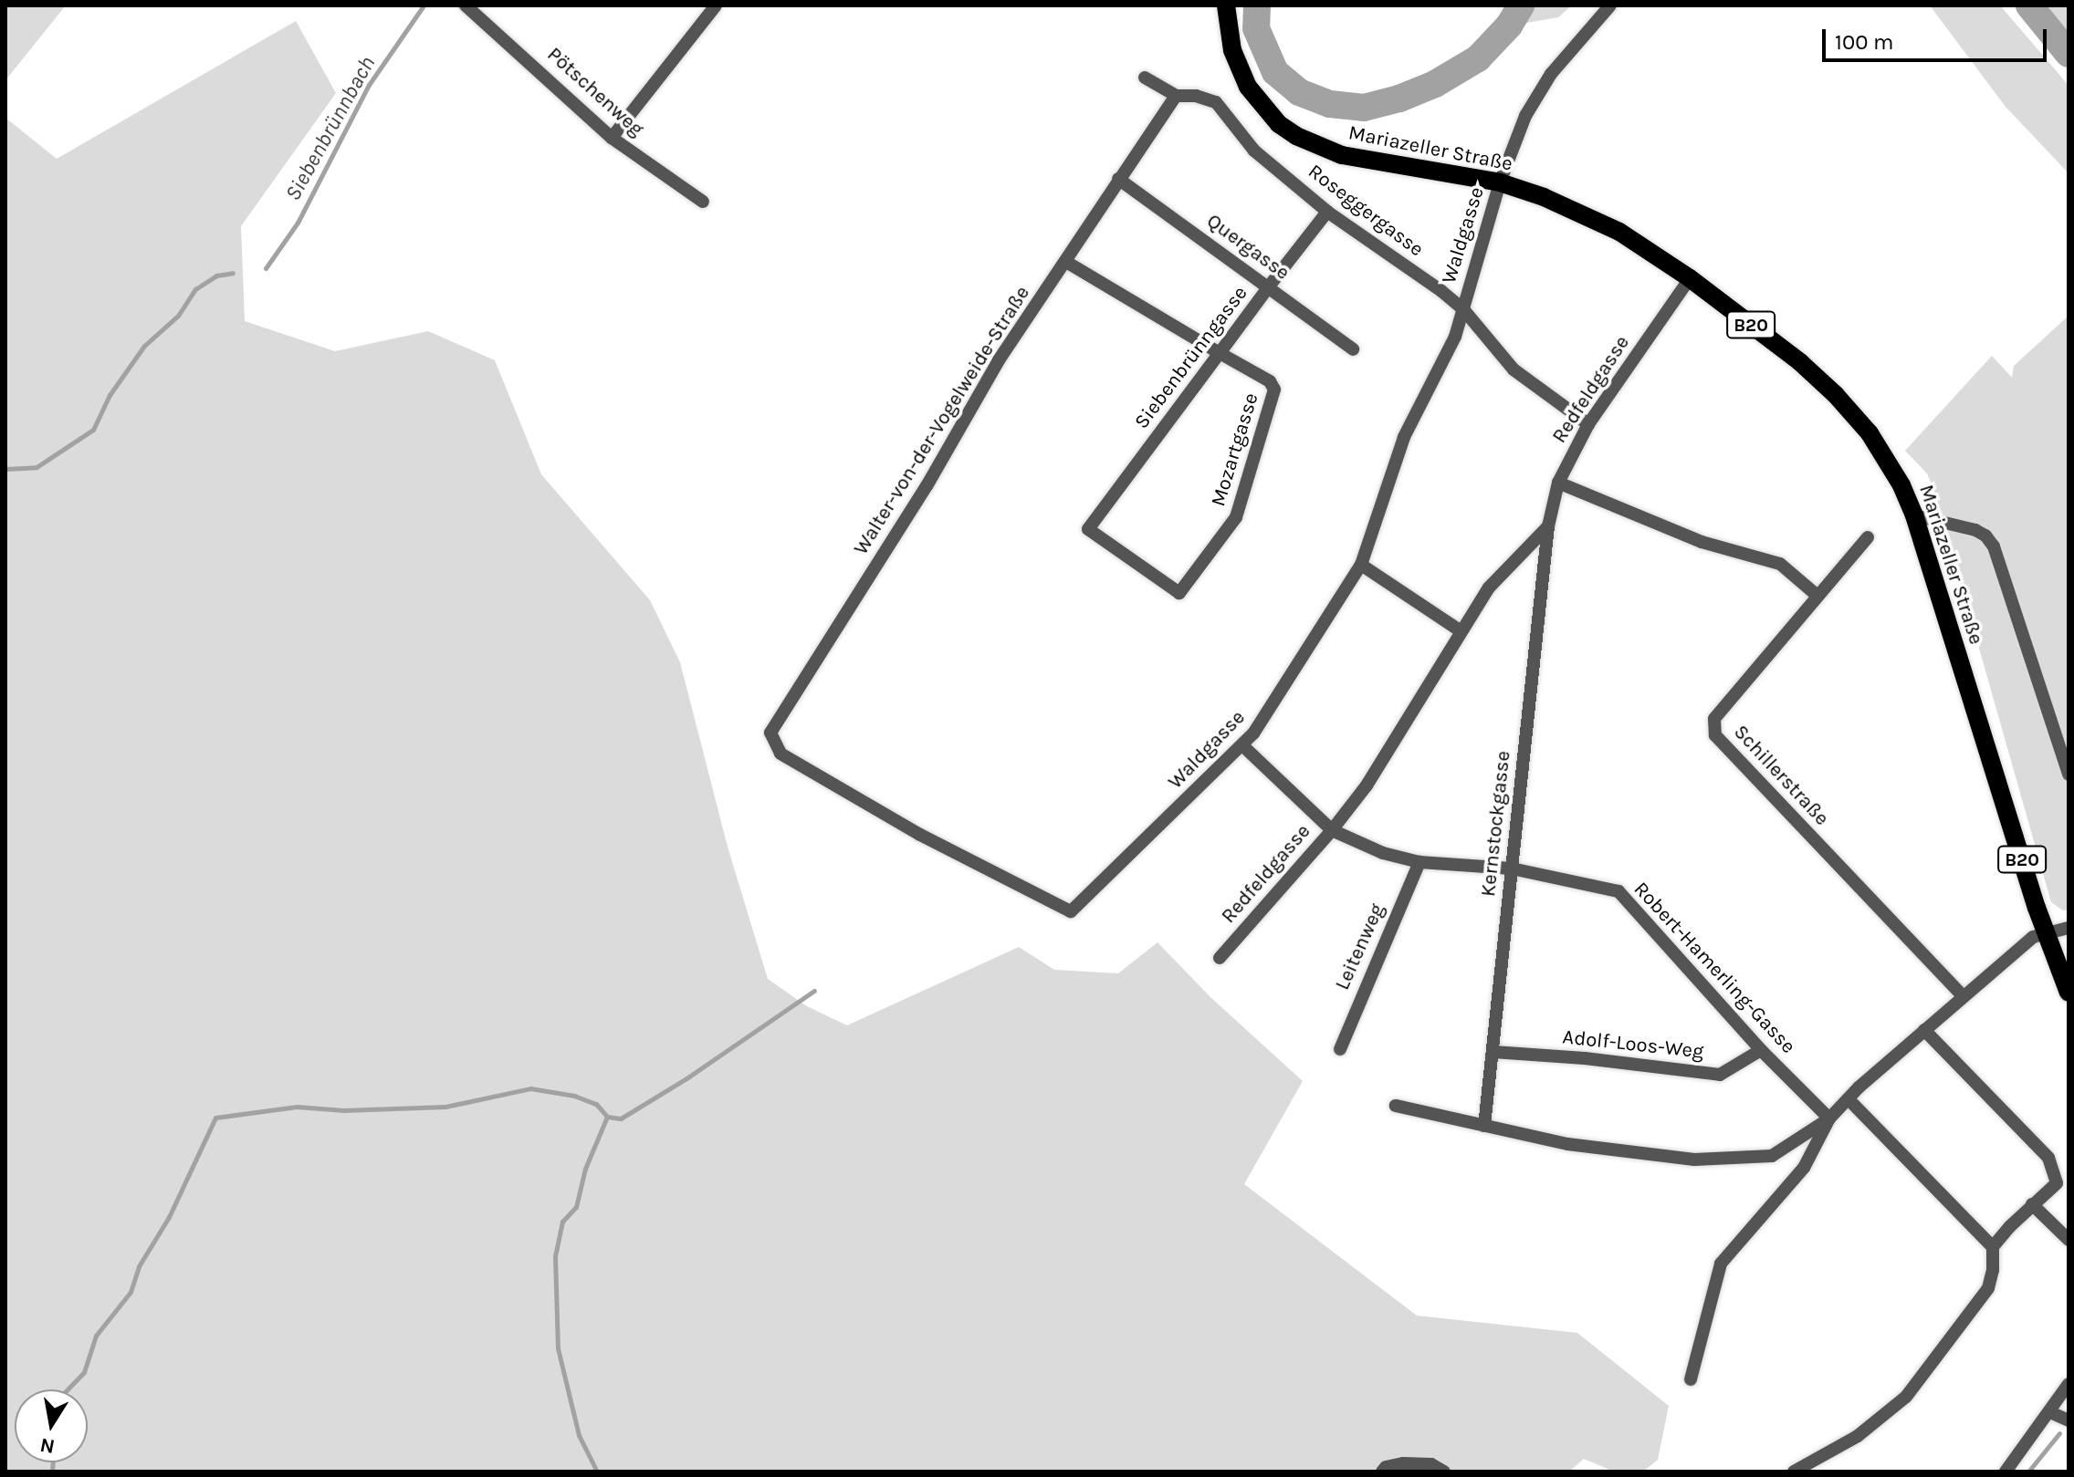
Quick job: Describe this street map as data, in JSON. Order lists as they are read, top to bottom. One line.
{"streets":{"main road":["Mariazeller Straße","B20"],"street":["Pötschenweg","Roseggergasse","Waldgasse","Quergasse","Siebenbrünngasse","Redfeldgasse","Walter-von-der-Vogelweide-Straße","Mozartgasse","Schillerstraße","Kernstockgasse","Leitenweg","Robert-Hamerling-Gasse","Adolf-Loos-Weg"]},"crossings":[["Mariazeller Straße","Waldgasse"],["Mariazeller Straße","Redfeldgasse"],["Roseggergasse","Waldgasse"],["Roseggergasse","Siebenbrünngasse"],["Roseggergasse","Redfeldgasse"],["Roseggergasse","Walter-von-der-Vogelweide-Straße"],["Waldgasse","Walter-von-der-Vogelweide-Straße"],["Waldgasse","Robert-Hamerling-Gasse"],["Quergasse","Siebenbrünngasse"],["Quergasse","Walter-von-der-Vogelweide-Straße"],["Siebenbrünngasse","Mozartgasse"],["Redfeldgasse","Kernstockgasse"],["Redfeldgasse","Robert-Hamerling-Gasse"],["Walter-von-der-Vogelweide-Straße","Mozartgasse"],["Kernstockgasse","Robert-Hamerling-Gasse"],["Kernstockgasse","Adolf-Loos-Weg"],["Leitenweg","Robert-Hamerling-Gasse"],["Robert-Hamerling-Gasse","Adolf-Loos-Weg"]],"water":["Siebenbrünnbach"],"scale_bar":"100 m","north":"bottom"}
